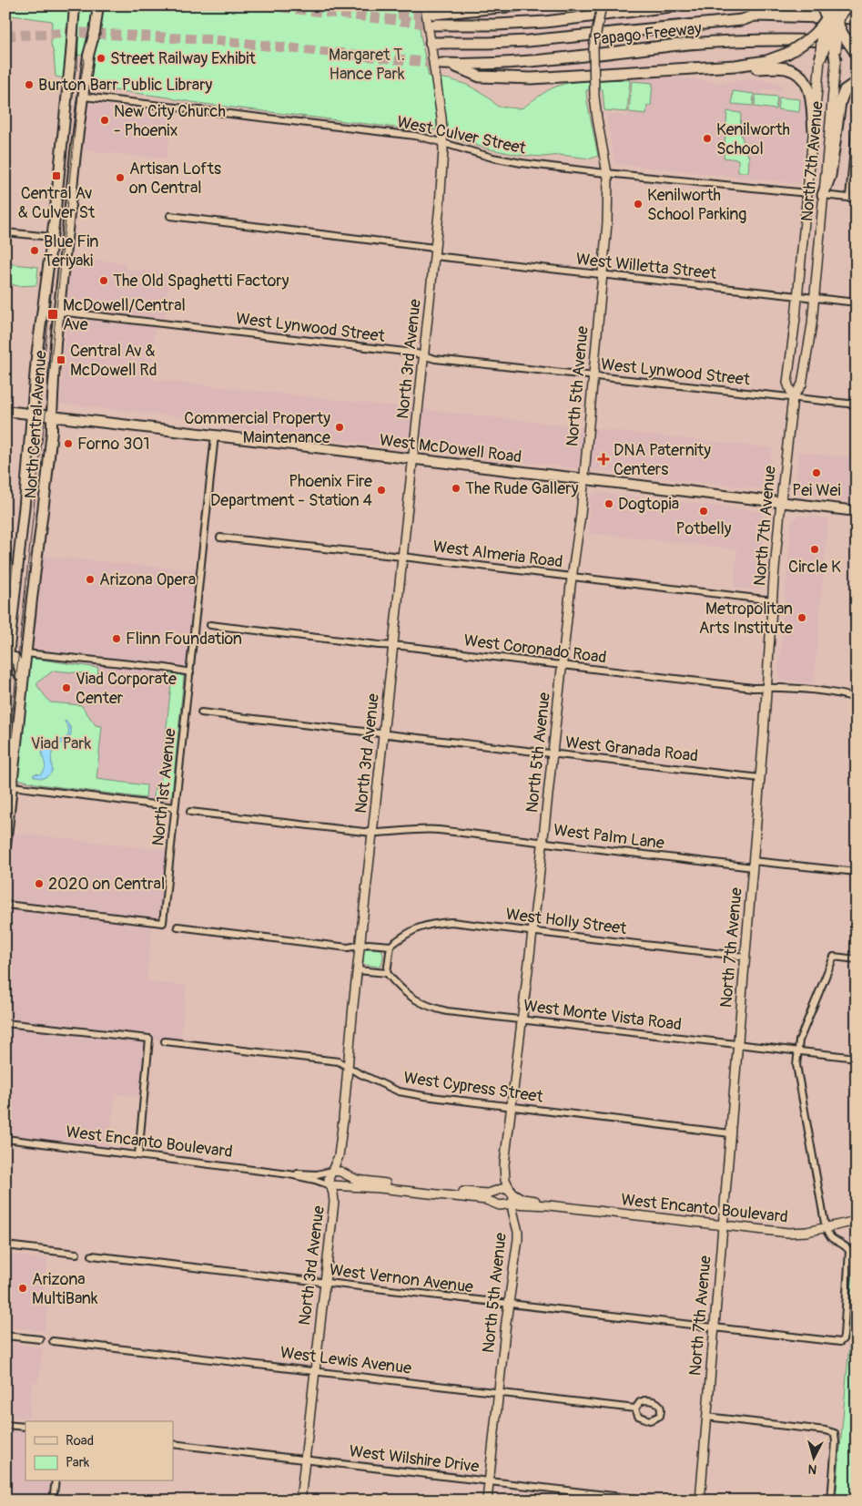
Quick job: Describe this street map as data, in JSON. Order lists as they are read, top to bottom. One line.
{"streets":{"highway":["Papago Freeway"],"main road":["North Central Avenue","West McDowell Road"],"street":["West Culver Street","North 7th Avenue","West Willetta Street","West Lynwood Street","North 3rd Avenue","North 5th Avenue","West Almeria Road","West Coronado Road","West Granada Road","North 1st Avenue","West Palm Lane","West Holly Street","West Monte Vista Road","West Cypress Street","West Encanto Boulevard","West Vernon Avenue","West Lewis Avenue","West Wilshire Drive"]},"crossings":[["West Culver Street","North 7th Avenue"],["West Culver Street","North 3rd Avenue"],["West Culver Street","North 5th Avenue"],["West Culver Street","North Central Avenue"],["North 7th Avenue","West Willetta Street"],["North 7th Avenue","West Lynwood Street"],["North 7th Avenue","West McDowell Road"],["North 7th Avenue","West Almeria Road"],["North 7th Avenue","West Coronado Road"],["North 7th Avenue","West Granada Road"],["North 7th Avenue","West Palm Lane"],["North 7th Avenue","West Holly Street"],["North 7th Avenue","West Monte Vista Road"],["North 7th Avenue","West Cypress Street"],["North 7th Avenue","West Encanto Boulevard"],["North 7th Avenue","West Vernon Avenue"],["West Willetta Street","North 3rd Avenue"],["West Willetta Street","North 5th Avenue"],["West Lynwood Street","North 3rd Avenue"],["West Lynwood Street","North 5th Avenue"],["West Lynwood Street","North Central Avenue"],["North 3rd Avenue","West McDowell Road"],["North 3rd Avenue","West Almeria Road"],["North 3rd Avenue","West Coronado Road"],["North 3rd Avenue","West Granada Road"],["North 3rd Avenue","West Palm Lane"],["North 3rd Avenue","West Cypress Street"],["North 3rd Avenue","West Encanto Boulevard"],["North 3rd Avenue","West Vernon Avenue"],["North 3rd Avenue","West Lewis Avenue"],["North 3rd Avenue","West Wilshire Drive"],["North 5th Avenue","West McDowell Road"],["North 5th Avenue","West Almeria Road"],["North 5th Avenue","West Coronado Road"],["North 5th Avenue","West Granada Road"],["North 5th Avenue","West Palm Lane"],["North 5th Avenue","West Holly Street"],["North 5th Avenue","West Monte Vista Road"],["North 5th Avenue","West Cypress Street"],["North 5th Avenue","West Encanto Boulevard"],["North 5th Avenue","West Vernon Avenue"],["North 5th Avenue","West Lewis Avenue"],["North 5th Avenue","West Wilshire Drive"],["North Central Avenue","West McDowell Road"],["West McDowell Road","North 1st Avenue"],["West Encanto Boulevard","West Vernon Avenue"]],"parks":["Margaret T. Hance Park","Viad Park"],"places":{"other":["Street Railway Exhibit","Burton Barr Public Library","New City Church - Phoenix","Kenilworth School","Artisan Lofts on Central","Kenilworth School Parking","Blue Fin Teriyaki","The Old Spaghetti Factory","Commercial Property Maintenance","Forno 301","Pei Wei","The Rude Gallery","Phoenix Fire Department - Station 4","Dogtopia","Potbelly","Circle K","Arizona Opera","Metropolitan Arts Institute","Flinn Foundation","Viad Corporate Center","2020 on Central","Arizona MultiBank"],"transit":["Central Av & Culver St","McDowell/Central Ave","Central Av & McDowell Rd"],"health":["DNA Paternity Centers"]},"legend":["Road","Park"],"north":"bottom"}
